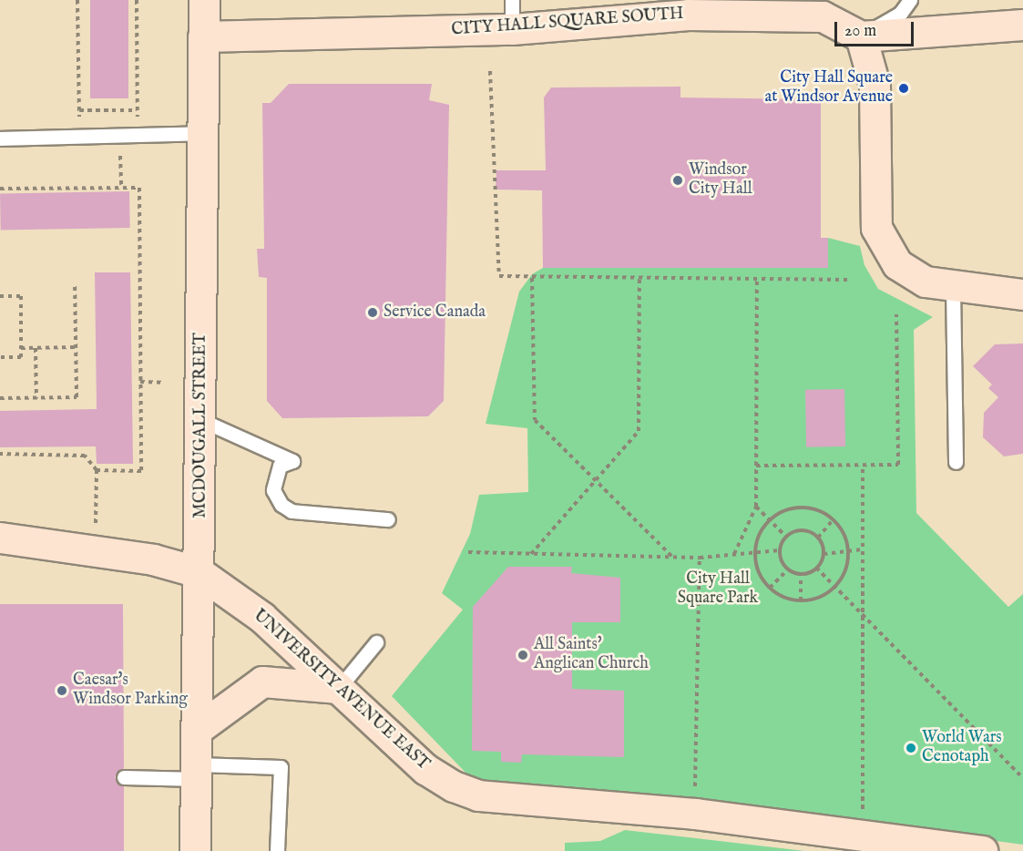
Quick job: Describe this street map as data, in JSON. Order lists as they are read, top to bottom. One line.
{"streets":{"street":["CITY HALL SQUARE SOUTH","MCDOUGALL STREET","UNIVERSITY AVENUE EAST"]},"crossings":[["CITY HALL SQUARE SOUTH","MCDOUGALL STREET"],["MCDOUGALL STREET","UNIVERSITY AVENUE EAST"]],"parks":["City Hall Square Park"],"places":["City Hall Square at Windsor Avenue","Windsor City Hall","Service Canada","All Saints' Anglican Church","Caesar's Windsor Parking","World Wars Cenotaph"],"scale_bar":"20 m"}
